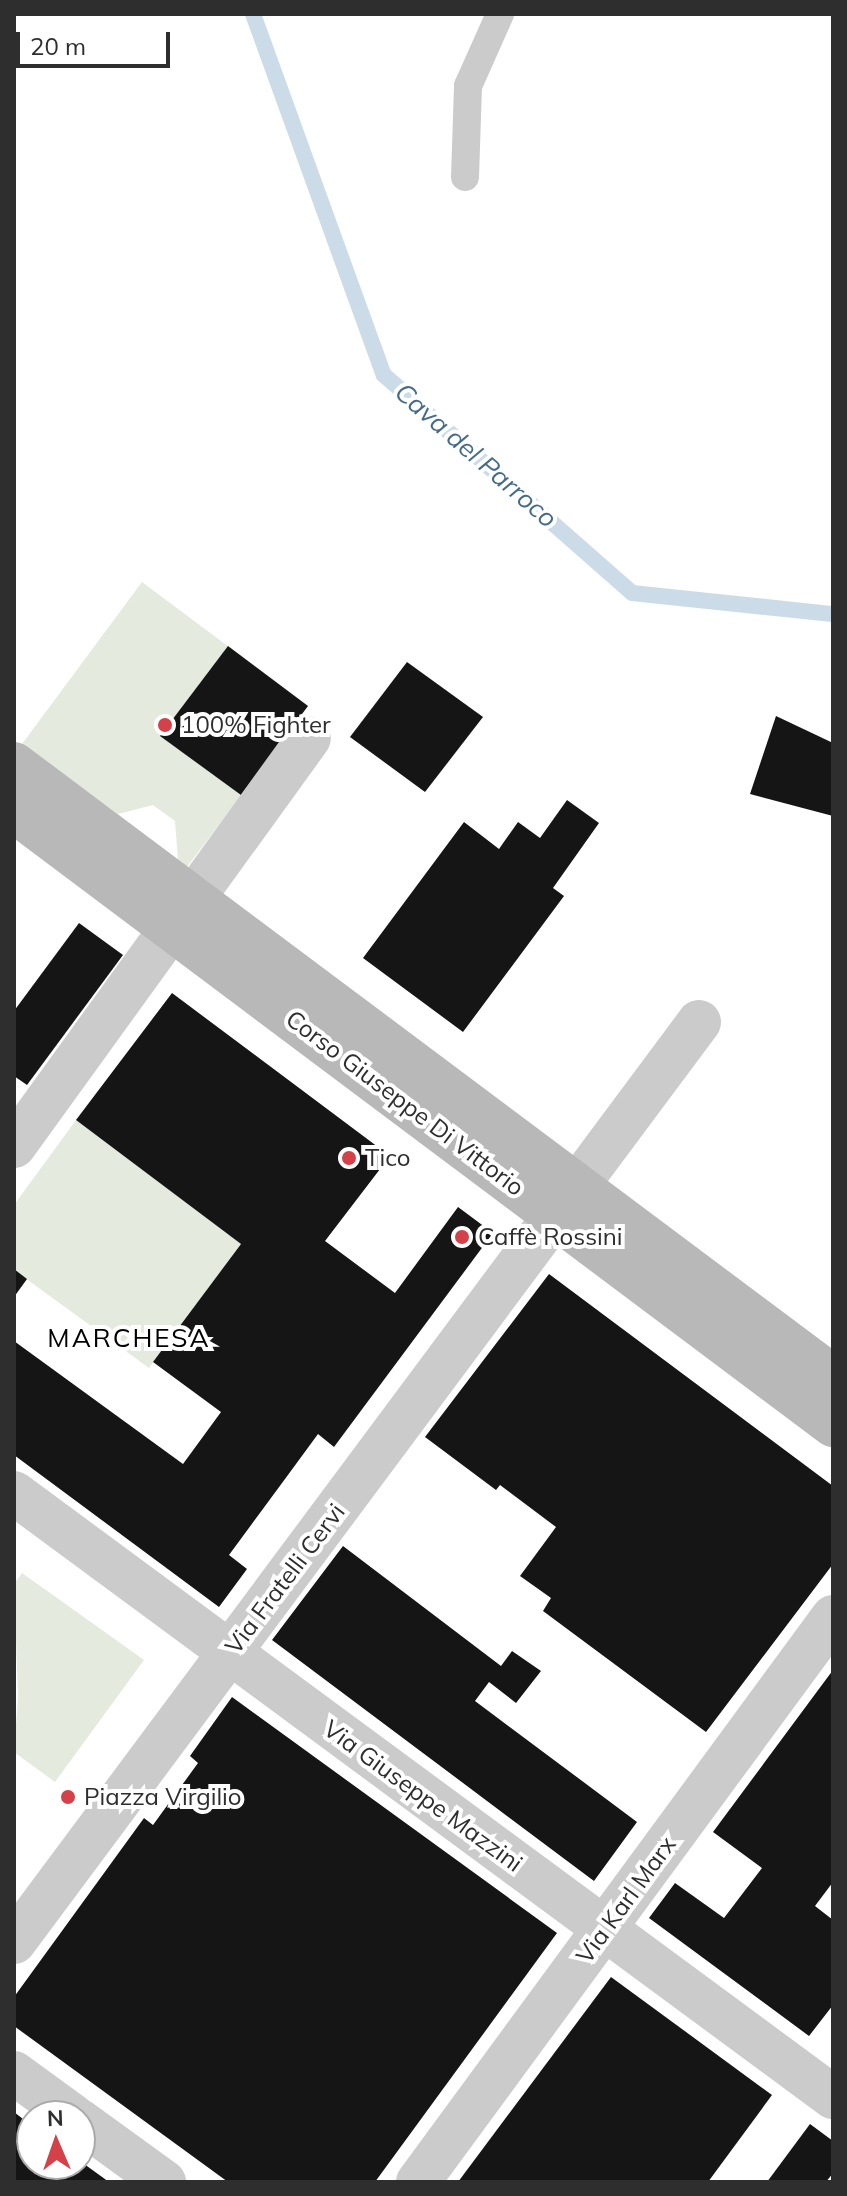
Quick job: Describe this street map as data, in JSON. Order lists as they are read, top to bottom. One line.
{"streets":{"main road":["Corso Giuseppe Di Vittorio"],"street":["Via Fratelli Cervi","Via Giuseppe Mazzini","Via Karl Marx"]},"crossings":[["Corso Giuseppe Di Vittorio","Via Fratelli Cervi"],["Via Fratelli Cervi","Via Giuseppe Mazzini"],["Via Giuseppe Mazzini","Via Karl Marx"]],"districts":["MARCHESA"],"water":["Cava del Parroco"],"places":["100% Fighter","Tico","Caffè Rossini","Piazza Virgilio"],"scale_bar":"20 m","north":"top"}
